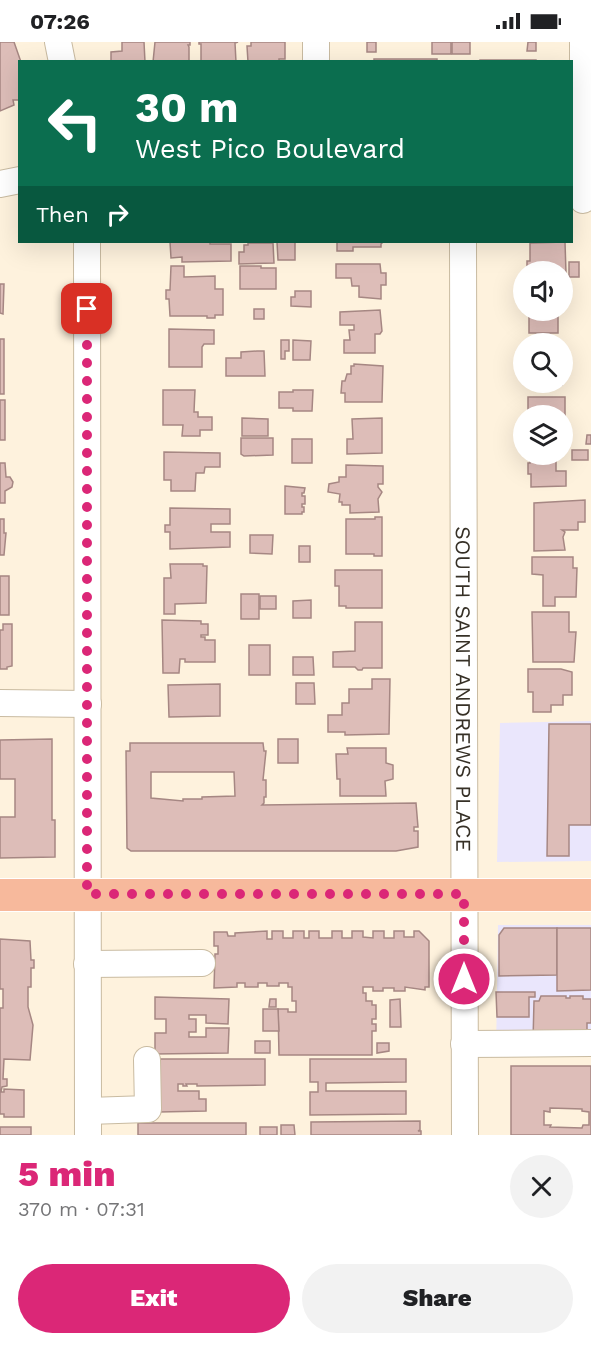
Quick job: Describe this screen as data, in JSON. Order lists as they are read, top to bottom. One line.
{"streets":{"street":["SOUTH SAINT ANDREWS PLACE"]},"page":{"status":"07:26","turn":["30 m","West Pico Boulevard"],"then":"Then","heading":["5 min","370 m · 07:31"],"buttons":["Exit","Share"]}}
